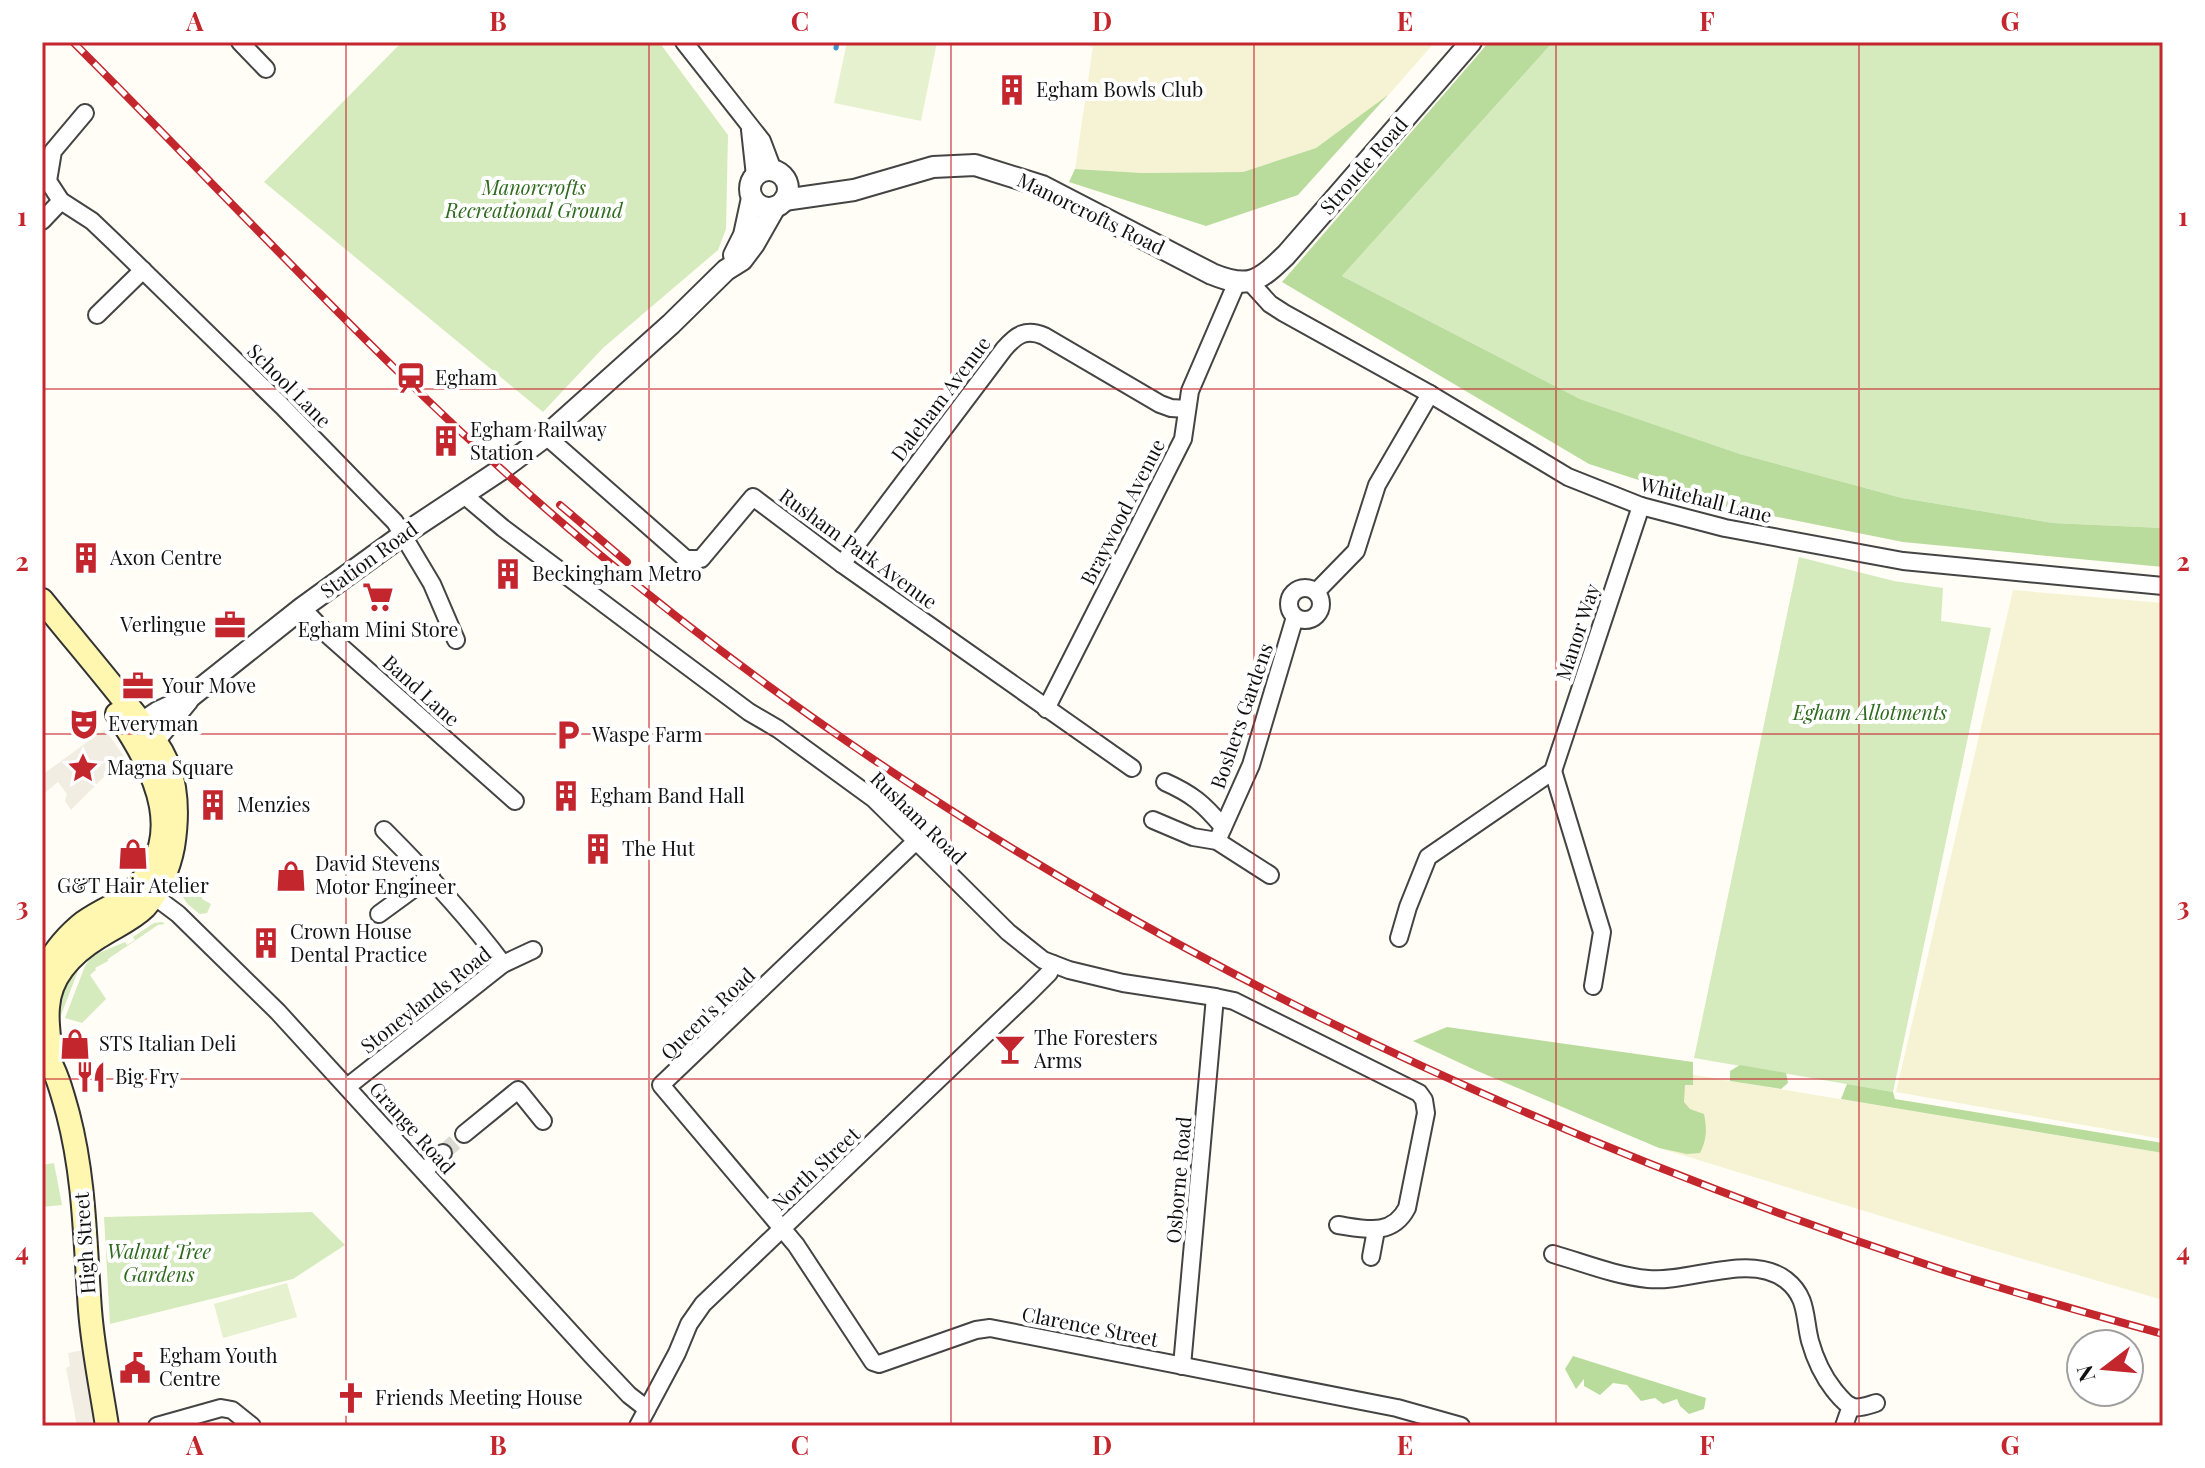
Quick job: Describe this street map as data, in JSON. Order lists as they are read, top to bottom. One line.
{"streets":{"main road":["High Street"],"street":["Stroude Road","Manorcrofts Road","School Lane","Daleham Avenue","Whitehall Lane","Braywood Avenue","Rusham Park Avenue","Station Road","Manor Way","Band Lane","Boshers Gardens","Rusham Road","Stoneylands Road","Queen's Road","Grange Road","North Street","Osborne Road","Clarence Street"]},"crossings":[["Stroude Road","Manorcrofts Road"],["Stroude Road","Whitehall Lane"],["Stroude Road","Braywood Avenue"],["Manorcrofts Road","Whitehall Lane"],["Manorcrofts Road","Braywood Avenue"],["School Lane","Station Road"],["Daleham Avenue","Braywood Avenue"],["Daleham Avenue","Rusham Park Avenue"],["Whitehall Lane","Braywood Avenue"],["Whitehall Lane","Manor Way"],["Whitehall Lane","Boshers Gardens"],["Braywood Avenue","Rusham Park Avenue"],["Rusham Park Avenue","Station Road"],["Station Road","Band Lane"],["Station Road","Rusham Road"],["Rusham Road","Queen's Road"],["Rusham Road","North Street"],["Rusham Road","Osborne Road"],["Stoneylands Road","Grange Road"],["Queen's Road","North Street"],["Queen's Road","Clarence Street"],["Grange Road","North Street"],["North Street","Clarence Street"],["Osborne Road","Clarence Street"]],"parks":["Manorcrofts Recreational Ground","Egham Allotments","Walnut Tree Gardens"],"places":{"building":["Egham Bowls Club","Egham Railway Station","Axon Centre","Beckingham Metro","Egham Band Hall","Menzies","The Hut","Crown House Dental Practice"],"station":["Egham"],"supermarket":["Egham Mini Store"],"office":["Verlingue","Your Move"],"theatre":["Everyman"],"parking":["Waspe Farm"],"place":["Magna Square"],"shop":["G&T Hair Atelier","David Stevens Motor Engineer","STS Italian Deli"],"bar":["The Foresters Arms"],"restaurant":["Big Fry"],"public building":["Egham Youth Centre"],"church":["Friends Meeting House"]},"north":"left","grid":{"columns":["A","B","C","D","E","F","G"],"rows":["1","2","3","4"]}}
